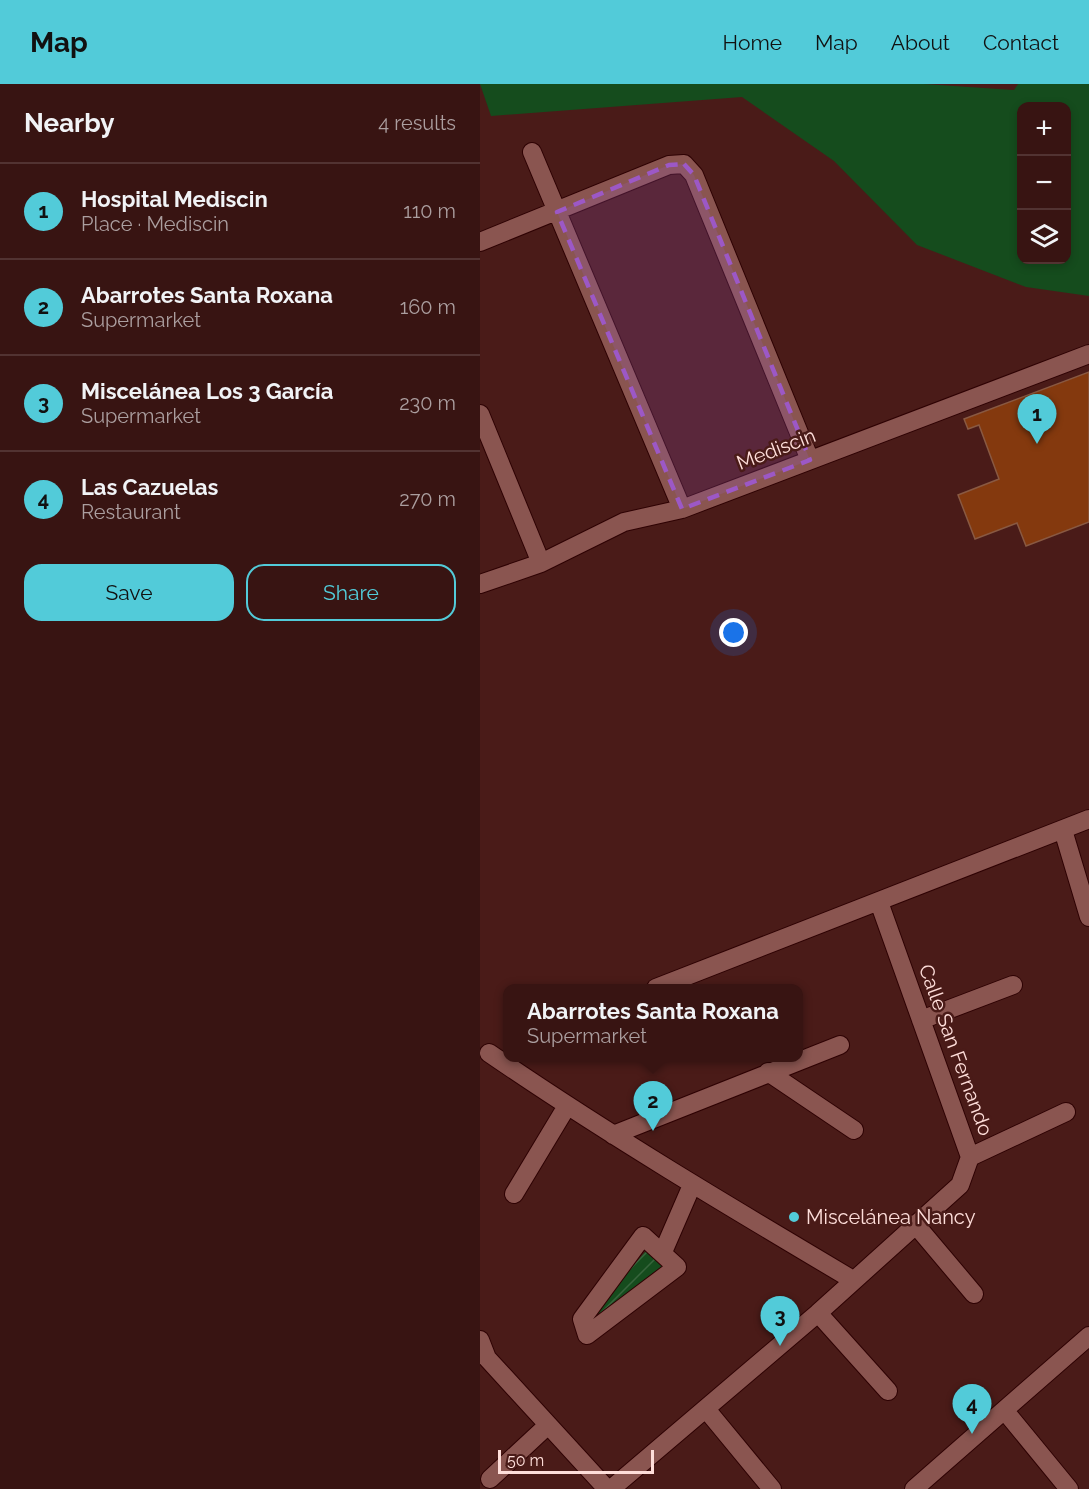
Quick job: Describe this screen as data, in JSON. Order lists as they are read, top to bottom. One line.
{"streets":{"street":["Mediscin","Calle San Fernando"]},"places":["Miscelánea Nancy"],"scale_bar":"50 m","page":{"header":"Map","nav":["Home","Map","About","Contact"],"heading":["Nearby","4 results"],"map_buttons":["+","−"],"list":[{"mark":"1","name":"Hospital Mediscin","note":"Place · Mediscin","value":"110 m"},{"mark":"2","name":"Abarrotes Santa Roxana","note":"Supermarket","value":"160 m"},{"mark":"3","name":"Miscelánea Los 3 García","note":"Supermarket","value":"230 m"},{"mark":"4","name":"Las Cazuelas","note":"Restaurant","value":"270 m"}],"pins":["1","2","3","4"],"buttons":["Save","Share"],"popup":["Abarrotes Santa Roxana","Supermarket"],"scale":"50 m"}}
